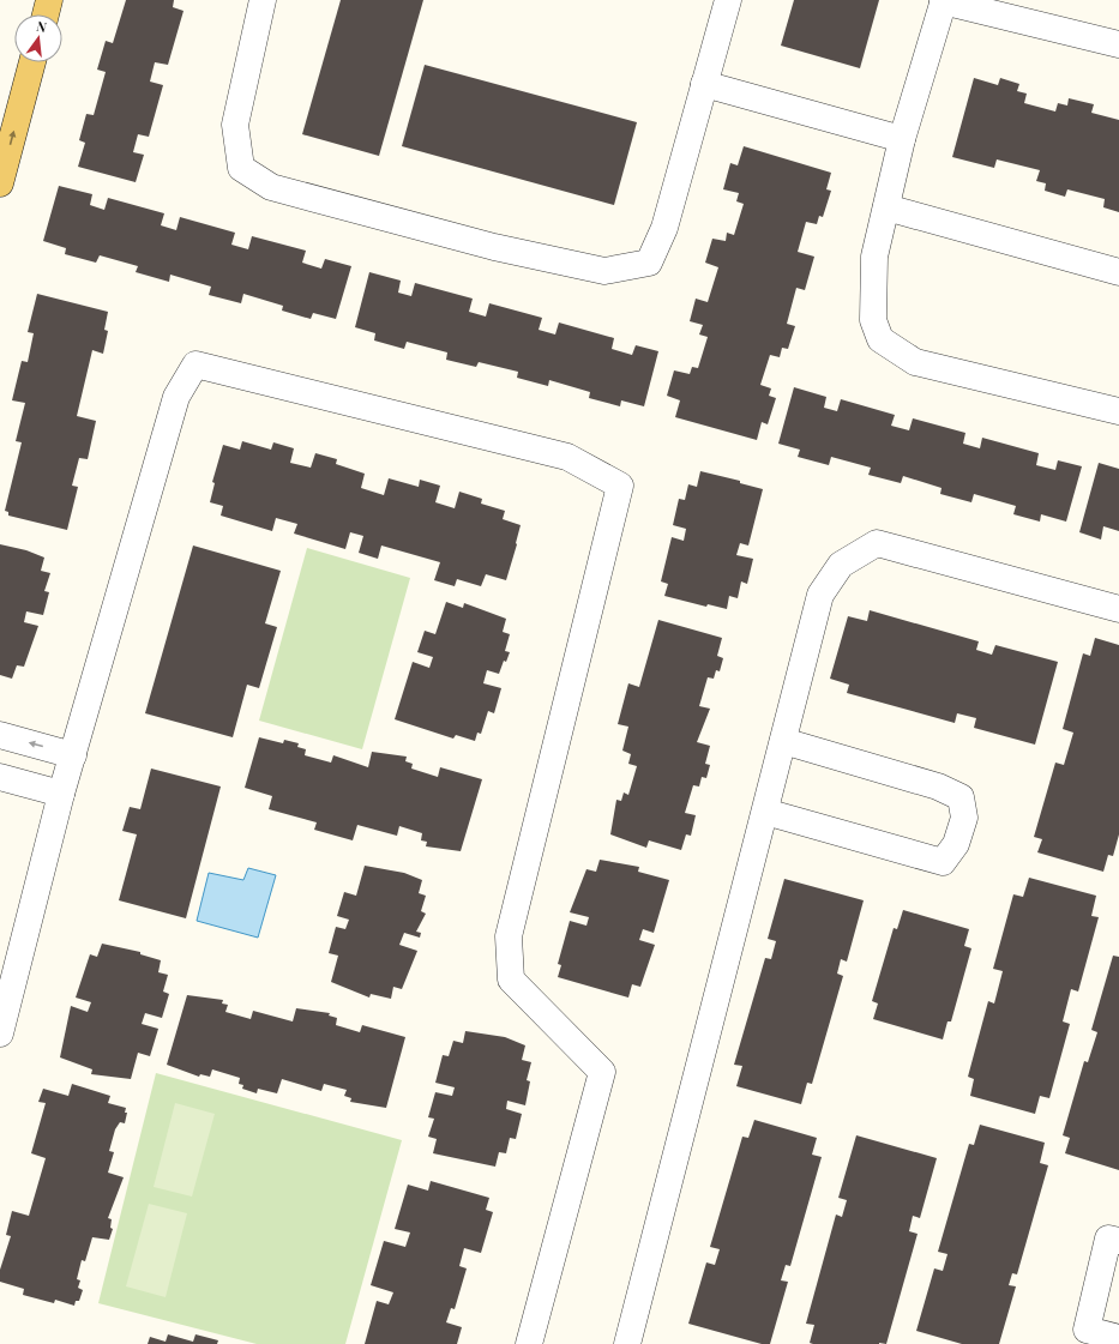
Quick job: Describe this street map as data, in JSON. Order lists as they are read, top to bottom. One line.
{"north":"top"}
